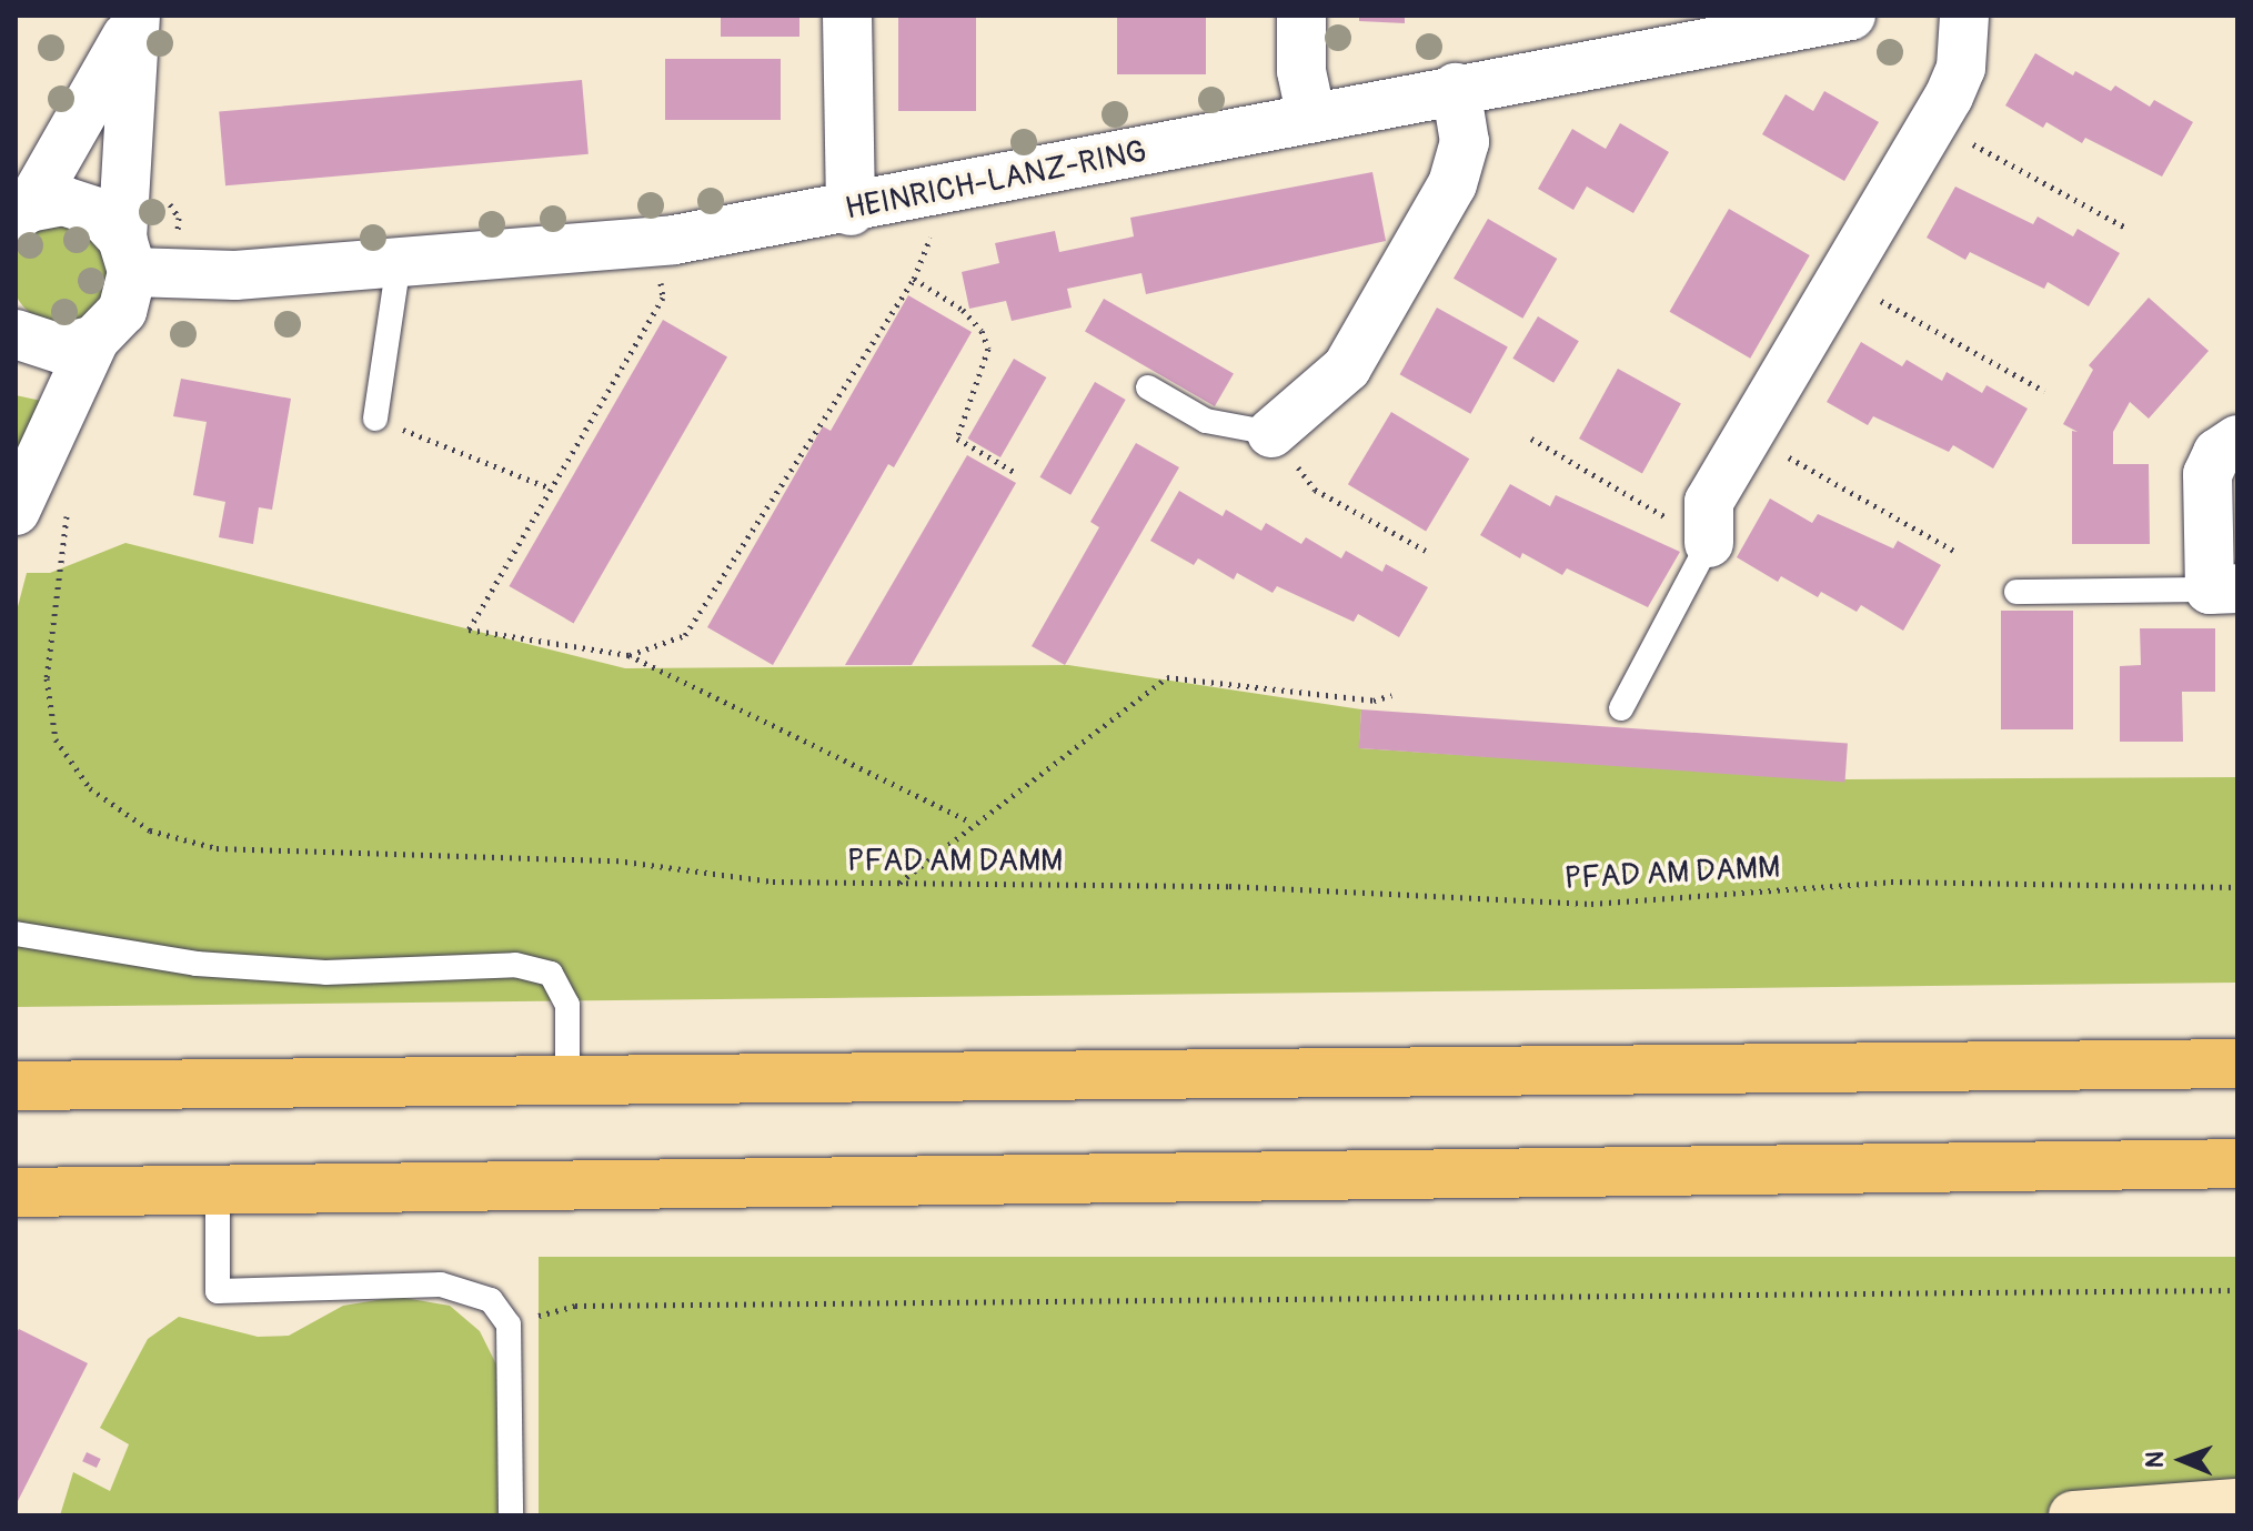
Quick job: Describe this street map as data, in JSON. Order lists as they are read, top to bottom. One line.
{"streets":{"street":["HEINRICH-LANZ-RING"],"path":["PFAD AM DAMM"]},"north":"left"}
